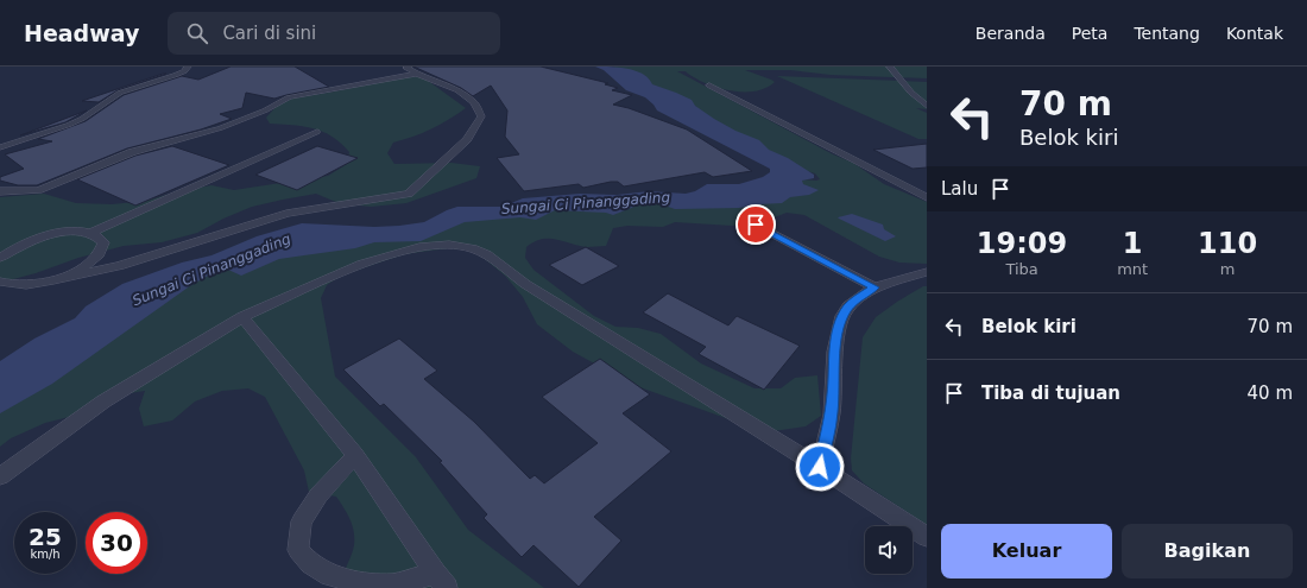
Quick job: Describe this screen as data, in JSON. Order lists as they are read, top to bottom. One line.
{"water":["Sungai Ci Pinanggading"],"page":{"header":"Headway","search":"Cari di sini","nav":["Beranda","Peta","Tentang","Kontak"],"turn":["70 m","Belok kiri"],"then":"Lalu","eta":["19:09","Tiba","1","mnt","110","m"],"list":[{"name":"Belok kiri","value":"70 m"},{"name":"Tiba di tujuan","value":"40 m"}],"speed":"25 km/h","limit":"30","buttons":["Keluar","Bagikan"]}}
